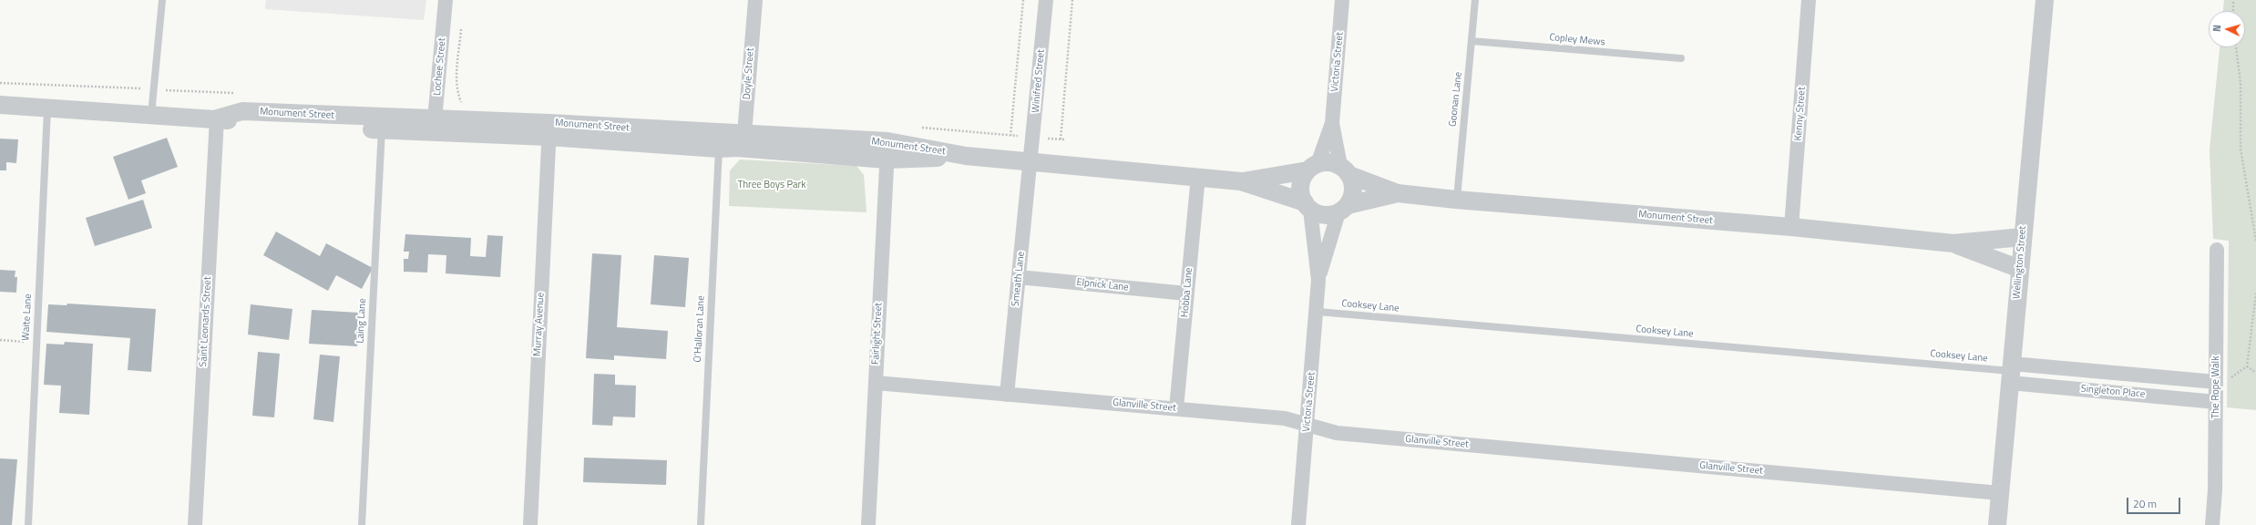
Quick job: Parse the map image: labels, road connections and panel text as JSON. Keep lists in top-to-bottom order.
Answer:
{
  "streets": {
    "street": [
      "Victoria Street",
      "Lochee Street",
      "Doyle Street",
      "Winifred Street",
      "Monument Street",
      "Kenny Street",
      "Wellington Street",
      "Smeath Lane",
      "Elpnick Lane",
      "Hobba Lane",
      "Saint Leonards Street",
      "Murray Avenue",
      "Fairlight Street",
      "The Rope Walk",
      "Singleton Place",
      "Glanville Street"
    ],
    "lane": [
      "Copley Mews",
      "Goonan Lane",
      "Cooksey Lane",
      "Waite Lane",
      "Laing Lane",
      "O'Halloran Lane"
    ]
  },
  "crossings": [
    ["Copley Mews", "Goonan Lane"],
    ["Victoria Street", "Monument Street"],
    ["Victoria Street", "Cooksey Lane"],
    ["Victoria Street", "Glanville Street"],
    ["Lochee Street", "Monument Street"],
    ["Doyle Street", "Monument Street"],
    ["Winifred Street", "Monument Street"],
    ["Winifred Street", "Smeath Lane"],
    ["Goonan Lane", "Monument Street"],
    ["Monument Street", "Kenny Street"],
    ["Monument Street", "Wellington Street"],
    ["Monument Street", "Smeath Lane"],
    ["Monument Street", "Hobba Lane"],
    ["Monument Street", "Waite Lane"],
    ["Monument Street", "Laing Lane"],
    ["Monument Street", "Saint Leonards Street"],
    ["Monument Street", "Murray Avenue"],
    ["Monument Street", "O'Halloran Lane"],
    ["Monument Street", "Fairlight Street"],
    ["Wellington Street", "Cooksey Lane"],
    ["Wellington Street", "Singleton Place"],
    ["Wellington Street", "Glanville Street"],
    ["Smeath Lane", "Elpnick Lane"],
    ["Smeath Lane", "Glanville Street"],
    ["Elpnick Lane", "Hobba Lane"],
    ["Hobba Lane", "Glanville Street"],
    ["Cooksey Lane", "Singleton Place"],
    ["Fairlight Street", "Glanville Street"],
    ["The Rope Walk", "Singleton Place"]
  ],
  "parks": ["Three Boys Park"],
  "scale_bar": "20 m",
  "north": "left"
}
